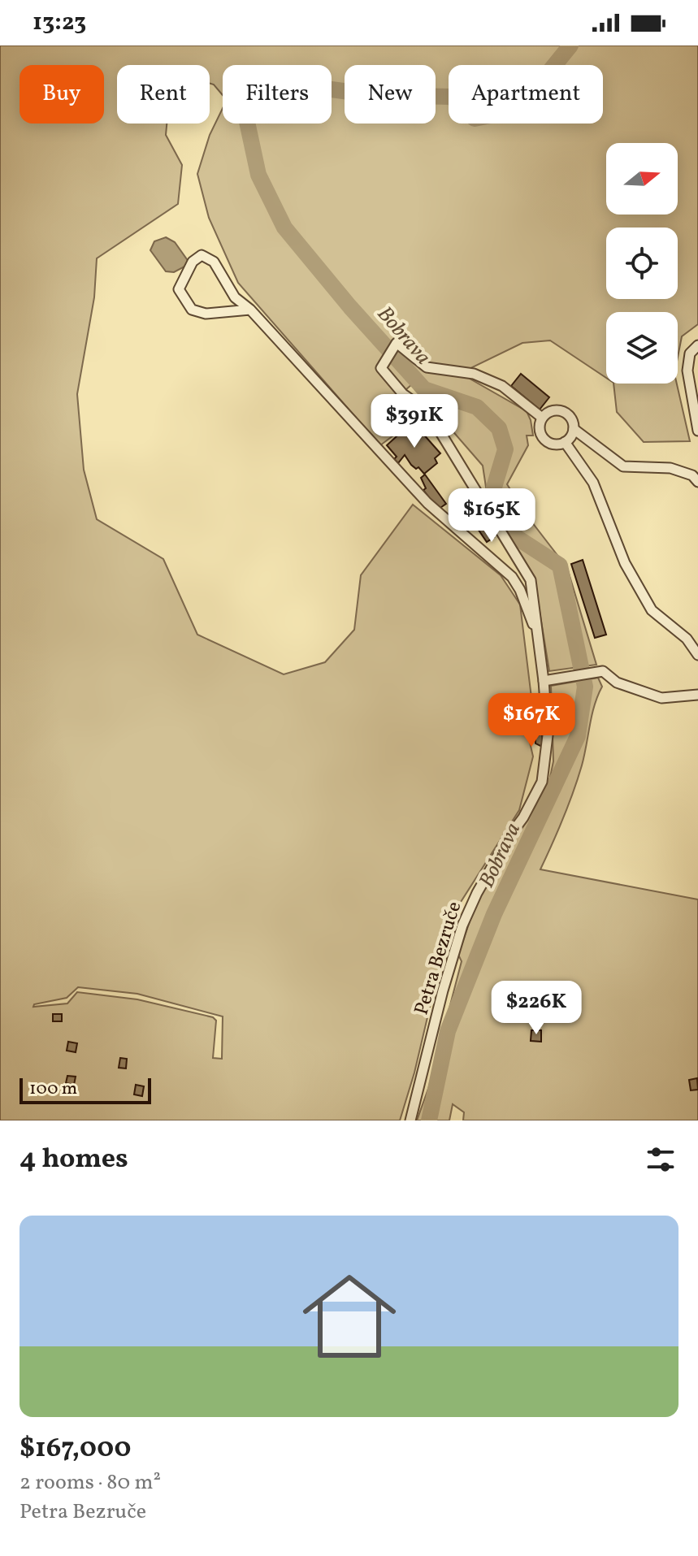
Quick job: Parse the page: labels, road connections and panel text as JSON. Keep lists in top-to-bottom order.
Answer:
{
  "streets": {
    "street": ["Petra Bezruče"]
  },
  "water": ["Bobrava"],
  "scale_bar": "100 m",
  "north": "right",
  "page": {
    "status": "13:23",
    "chip": [
      "Buy",
      "Rent",
      "Filters",
      "New",
      "Apartment"
    ],
    "price": [
      "$391K",
      "$165K",
      "$167K",
      "$226K"
    ],
    "scale": "100 m",
    "heading": "4 homes",
    "list": [
      {
        "name": "$167,000",
        "note": "2 rooms · 80 m² · Petra Bezruče"
      }
    ]
  }
}
